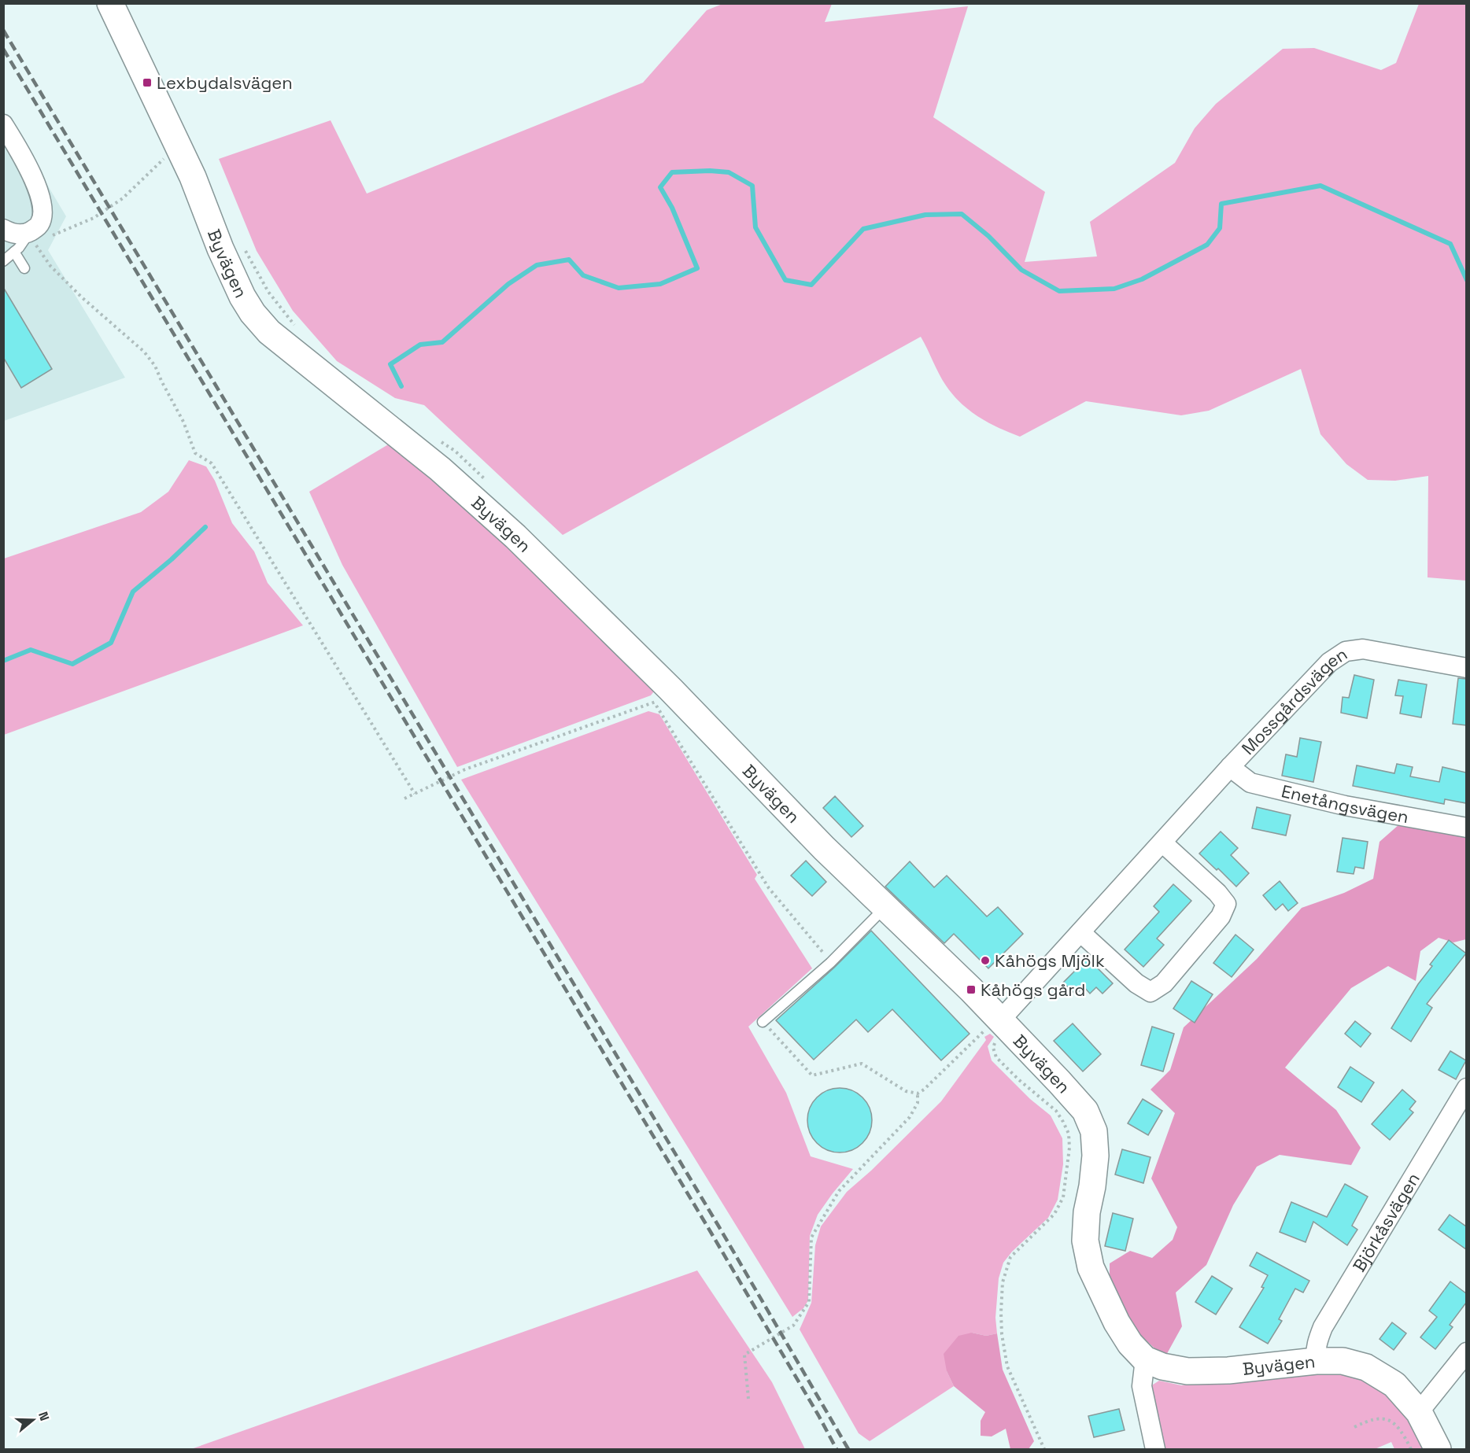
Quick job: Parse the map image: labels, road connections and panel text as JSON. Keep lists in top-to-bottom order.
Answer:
{
  "streets": {
    "street": [
      "Byvägen",
      "Mossgårdsvägen",
      "Enetångsvägen",
      "Björkåsvägen"
    ]
  },
  "crossings": [
    ["Byvägen", "Mossgårdsvägen"],
    ["Byvägen", "Björkåsvägen"],
    ["Mossgårdsvägen", "Enetångsvägen"]
  ],
  "places": {
    "transit": ["Lexbydalsvägen", "Kåhögs gård"],
    "other": ["Kåhögs Mjölk"]
  },
  "north": "right"
}
